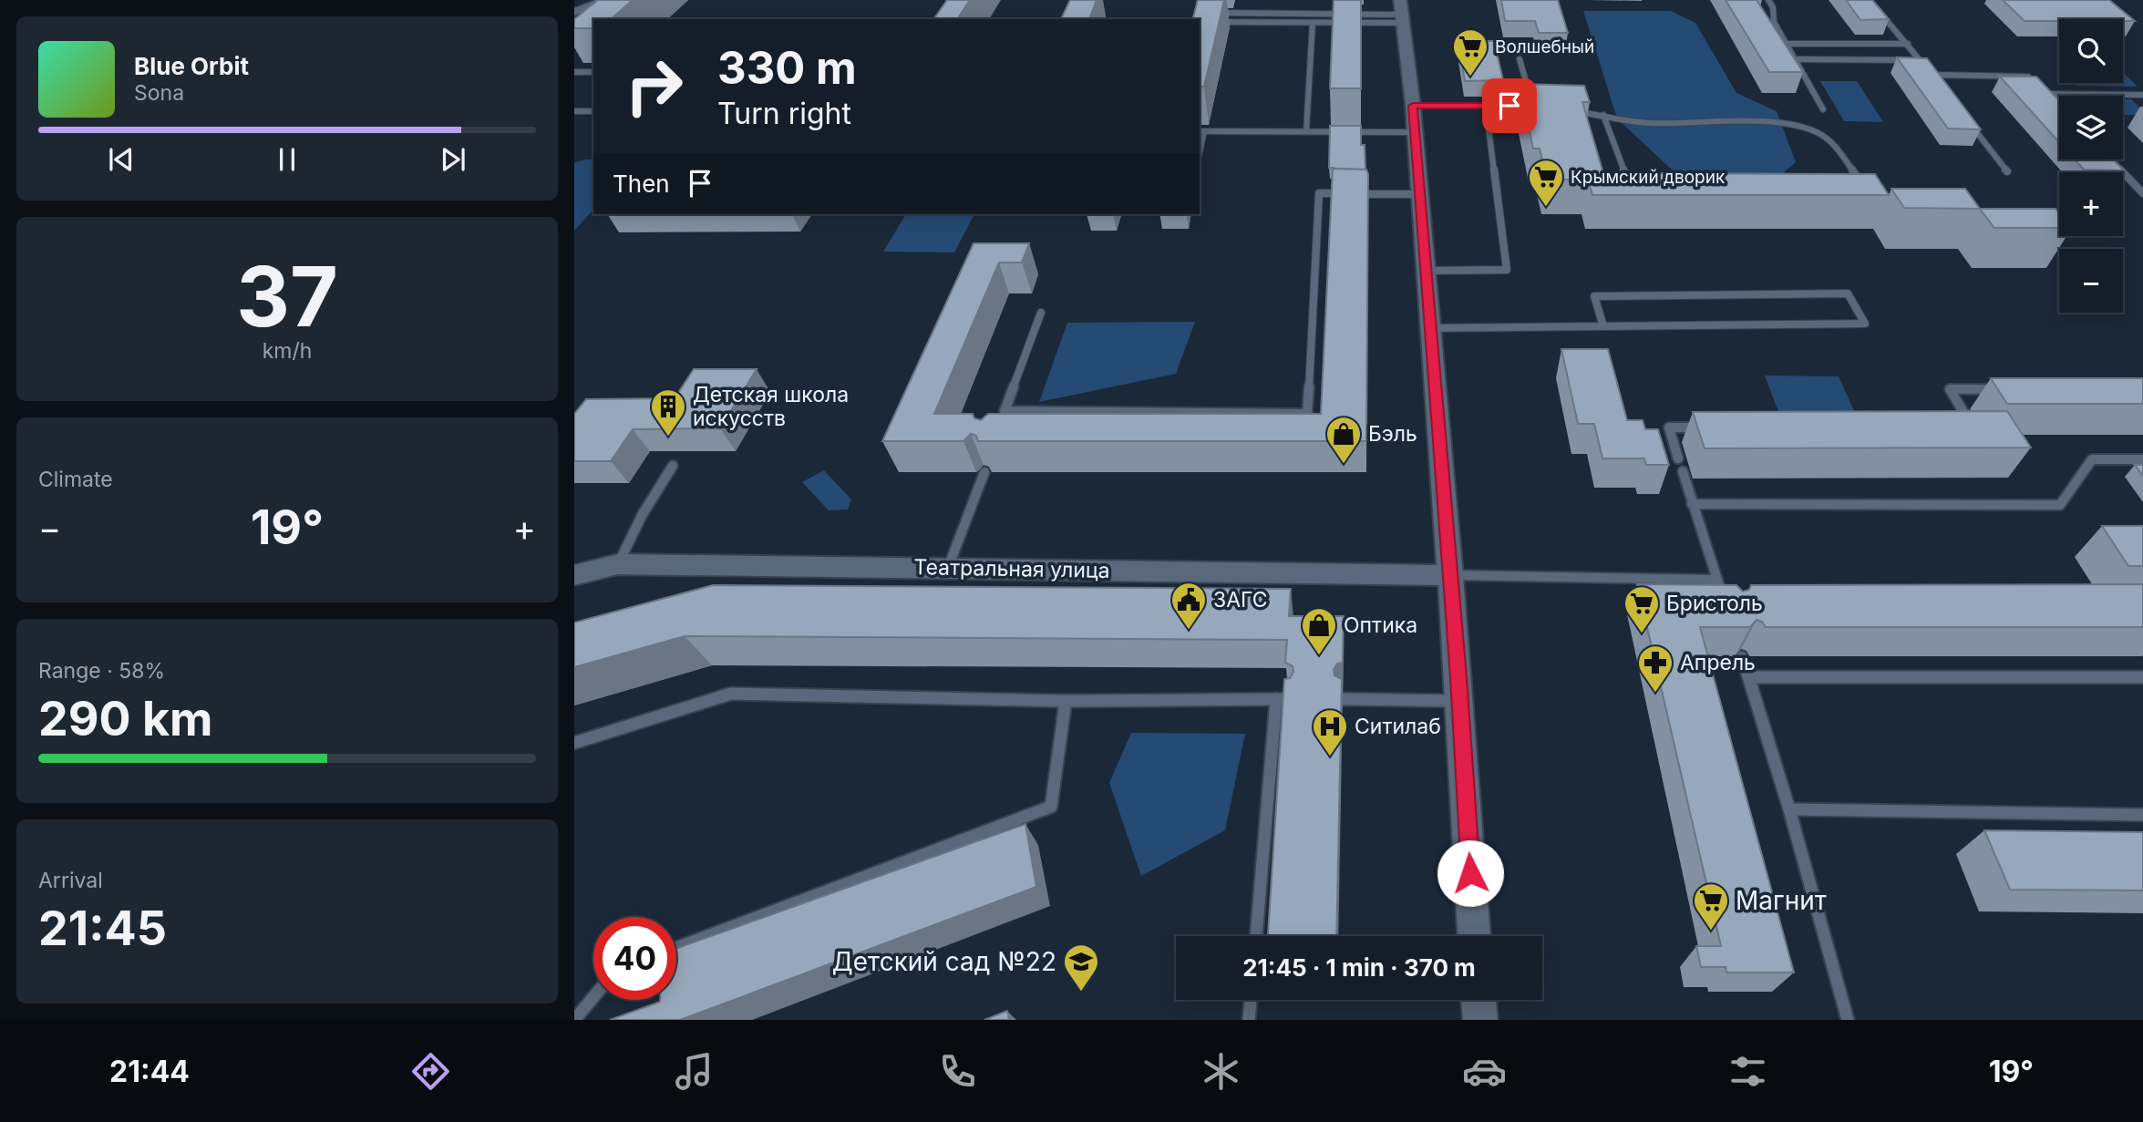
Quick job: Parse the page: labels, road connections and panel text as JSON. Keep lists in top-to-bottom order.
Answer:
{
  "streets": {
    "street": ["Театральная улица"]
  },
  "places": {
    "supermarket": [
      "Волшебный",
      "Крымский дворик",
      "Бристоль",
      "Магнит"
    ],
    "building": ["Детская школа искусств"],
    "shop": ["Бэль", "Оптика"],
    "public building": ["ЗАГС"],
    "pharmacy": ["Апрель"],
    "hospital": ["Ситилаб"],
    "school or university": ["Детский сад №22"]
  },
  "page": {
    "map_buttons": ["+", "−"],
    "turn": ["330 m", "Turn right"],
    "song": ["Blue Orbit", "Sona"],
    "then": "Then",
    "tile": [
      ["37", "km/h"],
      "Climate",
      ["Range · 58%", "290 km"],
      ["Arrival", "21:45"]
    ],
    "heat": ["−", "19°", "+"],
    "limit": "40",
    "trip": "21:45 · 1 min · 370 m",
    "tabs": ["21:44", "19°"]
  }
}
